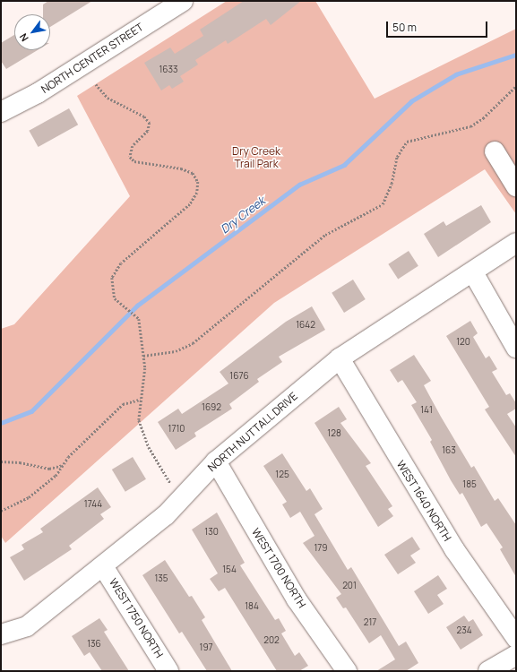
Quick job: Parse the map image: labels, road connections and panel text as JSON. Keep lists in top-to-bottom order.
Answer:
{
  "streets": {
    "street": [
      "NORTH CENTER STREET",
      "NORTH NUTTALL DRIVE",
      "WEST 1640 NORTH",
      "WEST 1700 NORTH",
      "WEST 1750 NORTH"
    ]
  },
  "crossings": [
    ["NORTH NUTTALL DRIVE", "WEST 1640 NORTH"],
    ["NORTH NUTTALL DRIVE", "WEST 1700 NORTH"],
    ["NORTH NUTTALL DRIVE", "WEST 1750 NORTH"]
  ],
  "water": ["Dry Creek"],
  "parks": ["Dry Creek Trail Park"],
  "house_numbers": [
    "1633",
    "1642",
    "120",
    "1676",
    "1692",
    "141",
    "1710",
    "128",
    "163",
    "125",
    "185",
    "1744",
    "130",
    "179",
    "154",
    "135",
    "201",
    "184",
    "217",
    "234",
    "202",
    "136",
    "197"
  ],
  "scale_bar": "50 m",
  "north": "bottom left"
}
